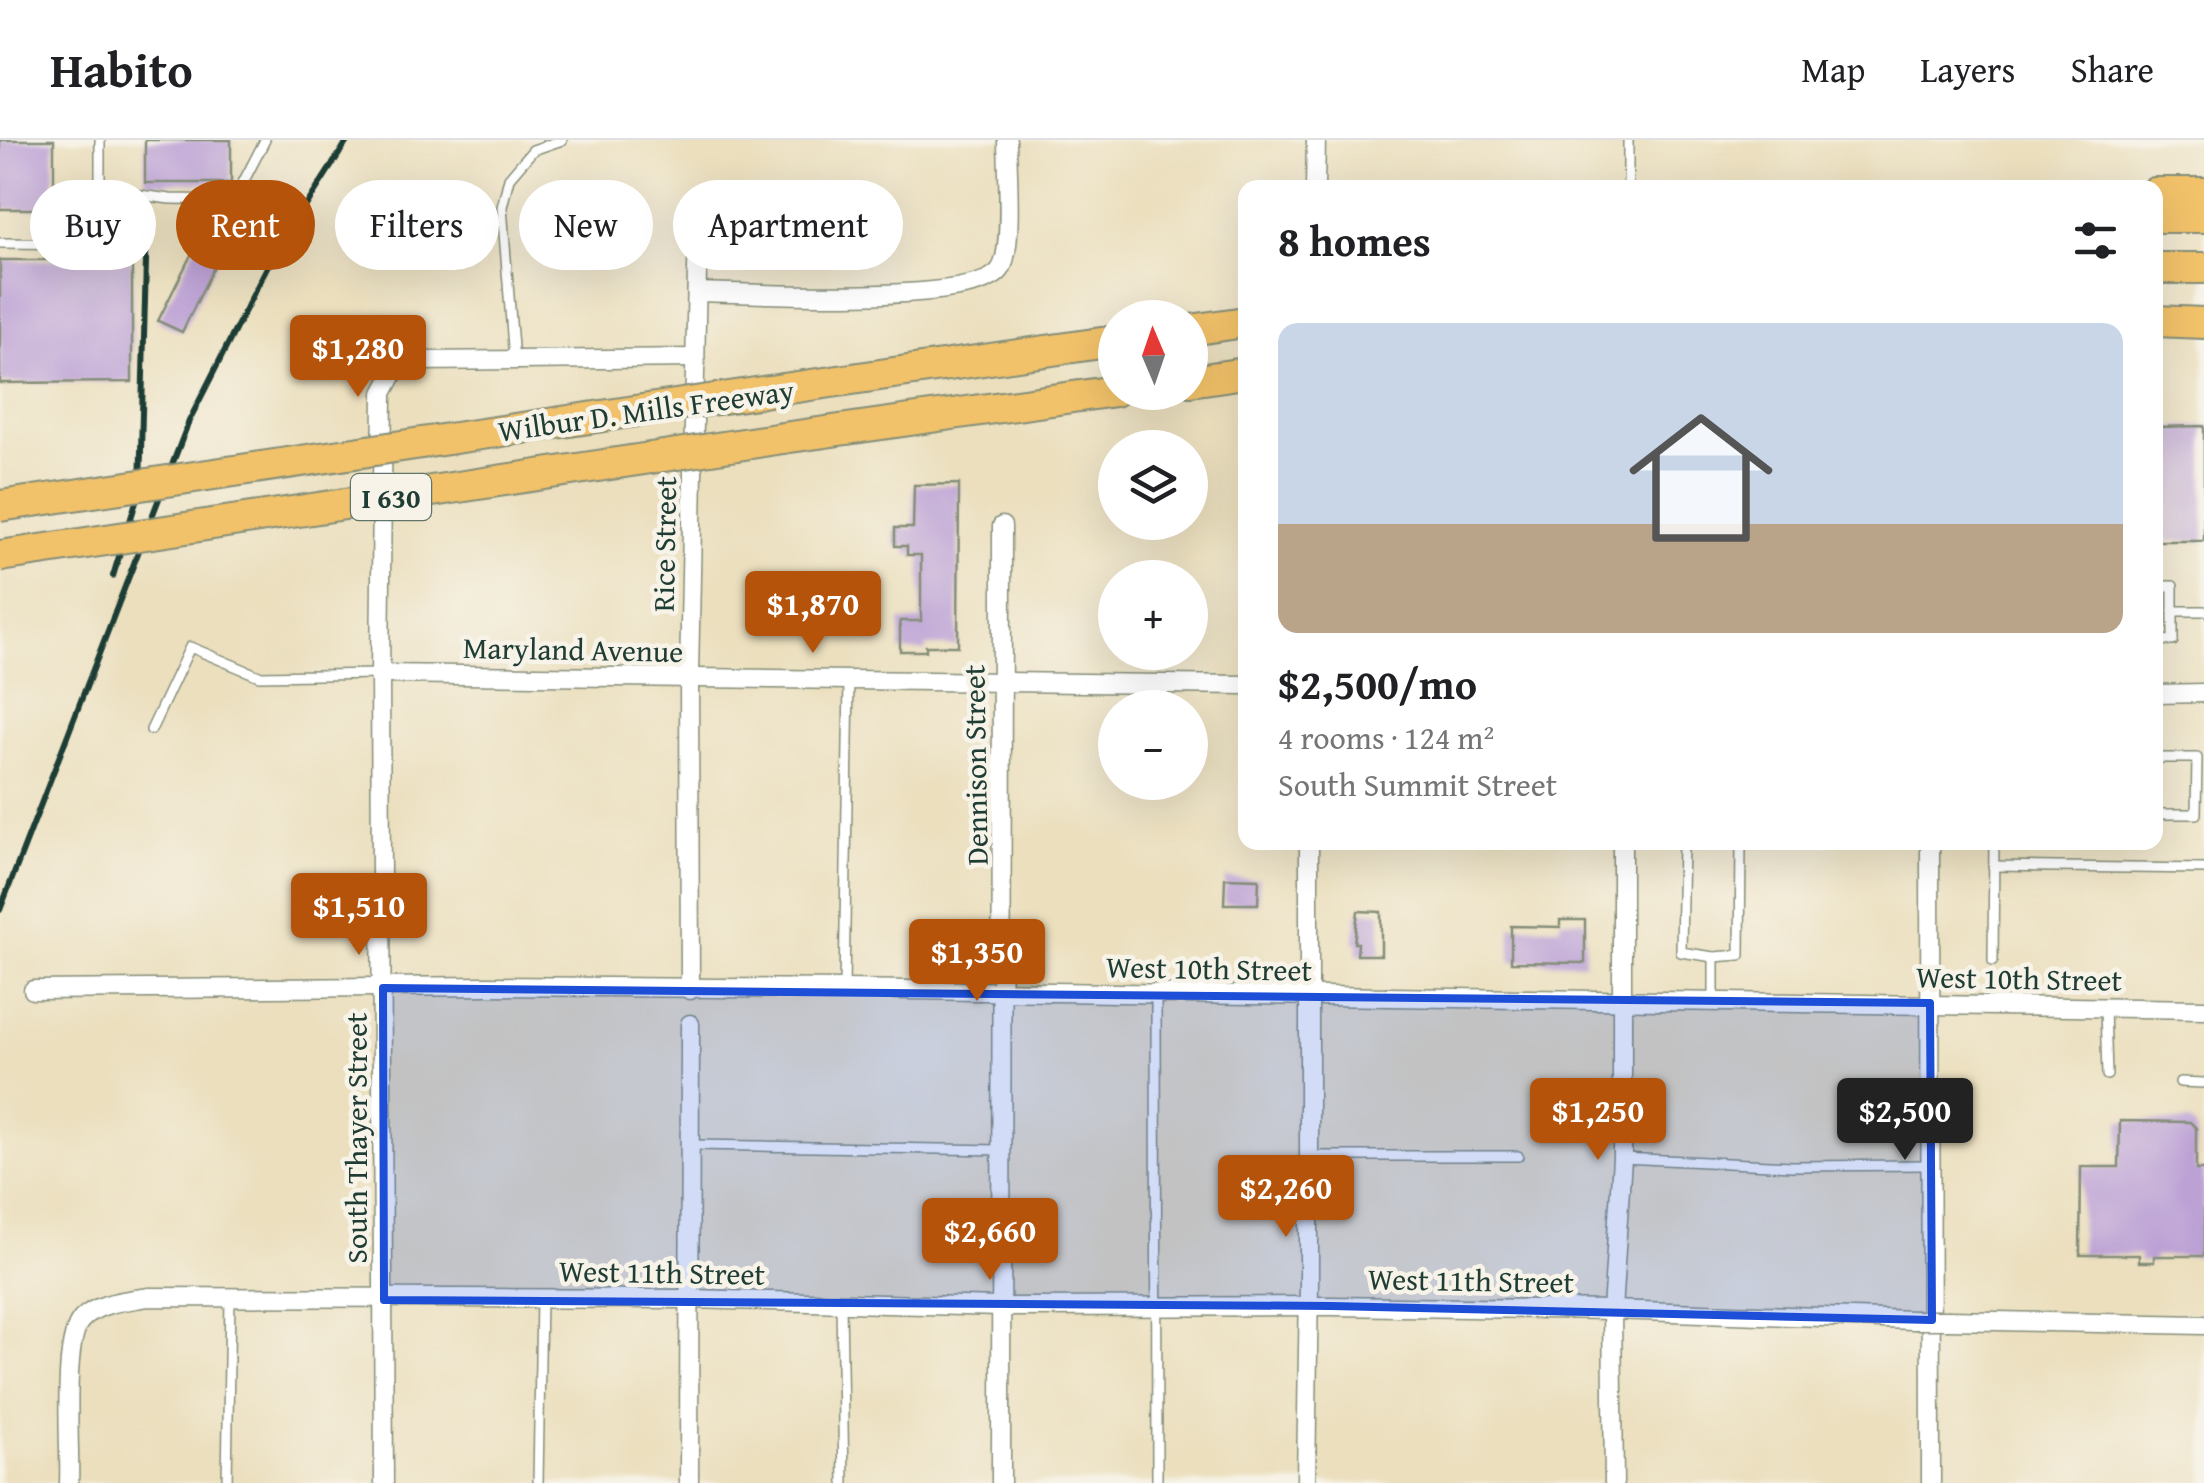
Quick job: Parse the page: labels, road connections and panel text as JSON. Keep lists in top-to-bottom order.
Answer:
{
  "streets": {
    "highway": ["Wilbur D. Mills Freeway", "I 630"],
    "street": [
      "Rice Street",
      "Maryland Avenue",
      "Dennison Street",
      "West 10th Street",
      "South Thayer Street",
      "West 11th Street"
    ]
  },
  "crossings": [
    ["Rice Street", "Maryland Avenue"],
    ["Rice Street", "West 10th Street"],
    ["Maryland Avenue", "Dennison Street"],
    ["Maryland Avenue", "South Thayer Street"],
    ["Dennison Street", "West 10th Street"],
    ["Dennison Street", "West 11th Street"],
    ["West 10th Street", "South Thayer Street"],
    ["South Thayer Street", "West 11th Street"]
  ],
  "north": "top",
  "page": {
    "header": "Habito",
    "nav": ["Map", "Layers", "Share"],
    "chip": [
      "Buy",
      "Rent",
      "Filters",
      "New",
      "Apartment"
    ],
    "heading": "8 homes",
    "map_buttons": ["+", "−"],
    "list": [
      {
        "name": "$2,500/mo",
        "note": "4 rooms · 124 m² · South Summit Street"
      }
    ],
    "price": [
      "$1,280",
      "$1,870",
      "$1,510",
      "$1,350",
      "$1,250",
      "$2,500",
      "$2,260",
      "$2,660"
    ]
  }
}
